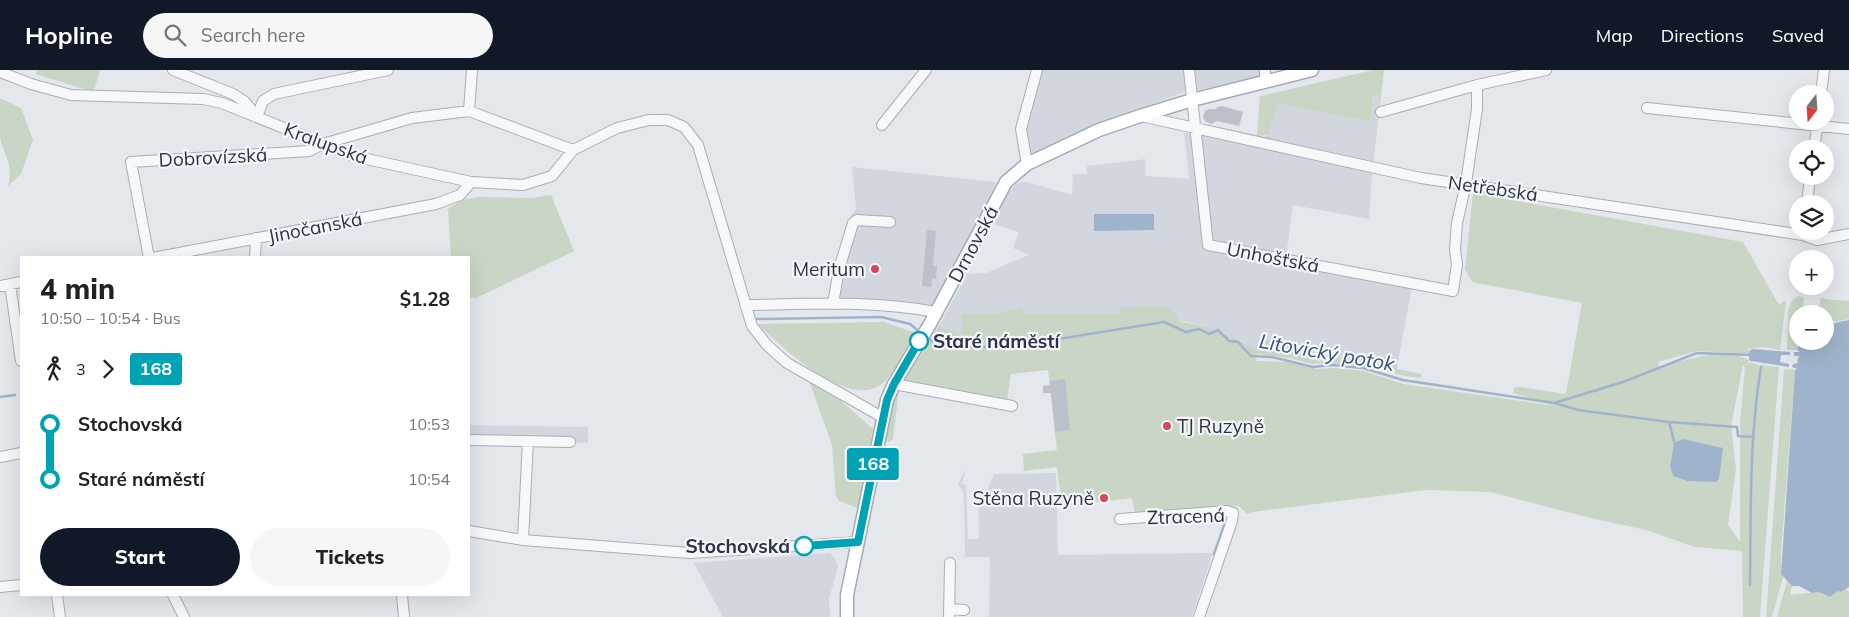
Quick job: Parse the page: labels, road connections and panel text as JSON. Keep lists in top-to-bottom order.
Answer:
{
  "streets": {
    "main road": ["Drnovská"],
    "street": [
      "Kralupská",
      "Dobrovízská",
      "Netřebská",
      "Jinočanská",
      "Unhošťská",
      "Ztracená"
    ]
  },
  "crossings": [
    ["Kralupská", "Dobrovízská"],
    ["Kralupská", "Jinočanská"],
    ["Netřebská", "Drnovská"],
    ["Netřebská", "Unhošťská"]
  ],
  "water": ["Litovický potok"],
  "places": [
    "Meritum",
    "Staré náměstí",
    "TJ Ruzyně",
    "Stěna Ruzyně",
    "Stochovská"
  ],
  "lines": ["bus line 168"],
  "north": "bottom",
  "page": {
    "header": "Hopline",
    "search": "Search here",
    "nav": ["Map", "Directions", "Saved"],
    "on_map": "168",
    "map_buttons": ["+", "−"],
    "heading": ["4 min", "10:50 – 10:54 · Bus", "$1.28"],
    "legs": ["3", "168"],
    "list": [
      {
        "name": "Stochovská",
        "value": "10:53"
      },
      {
        "name": "Staré náměstí",
        "value": "10:54"
      }
    ],
    "buttons": ["Start", "Tickets"]
  }
}
